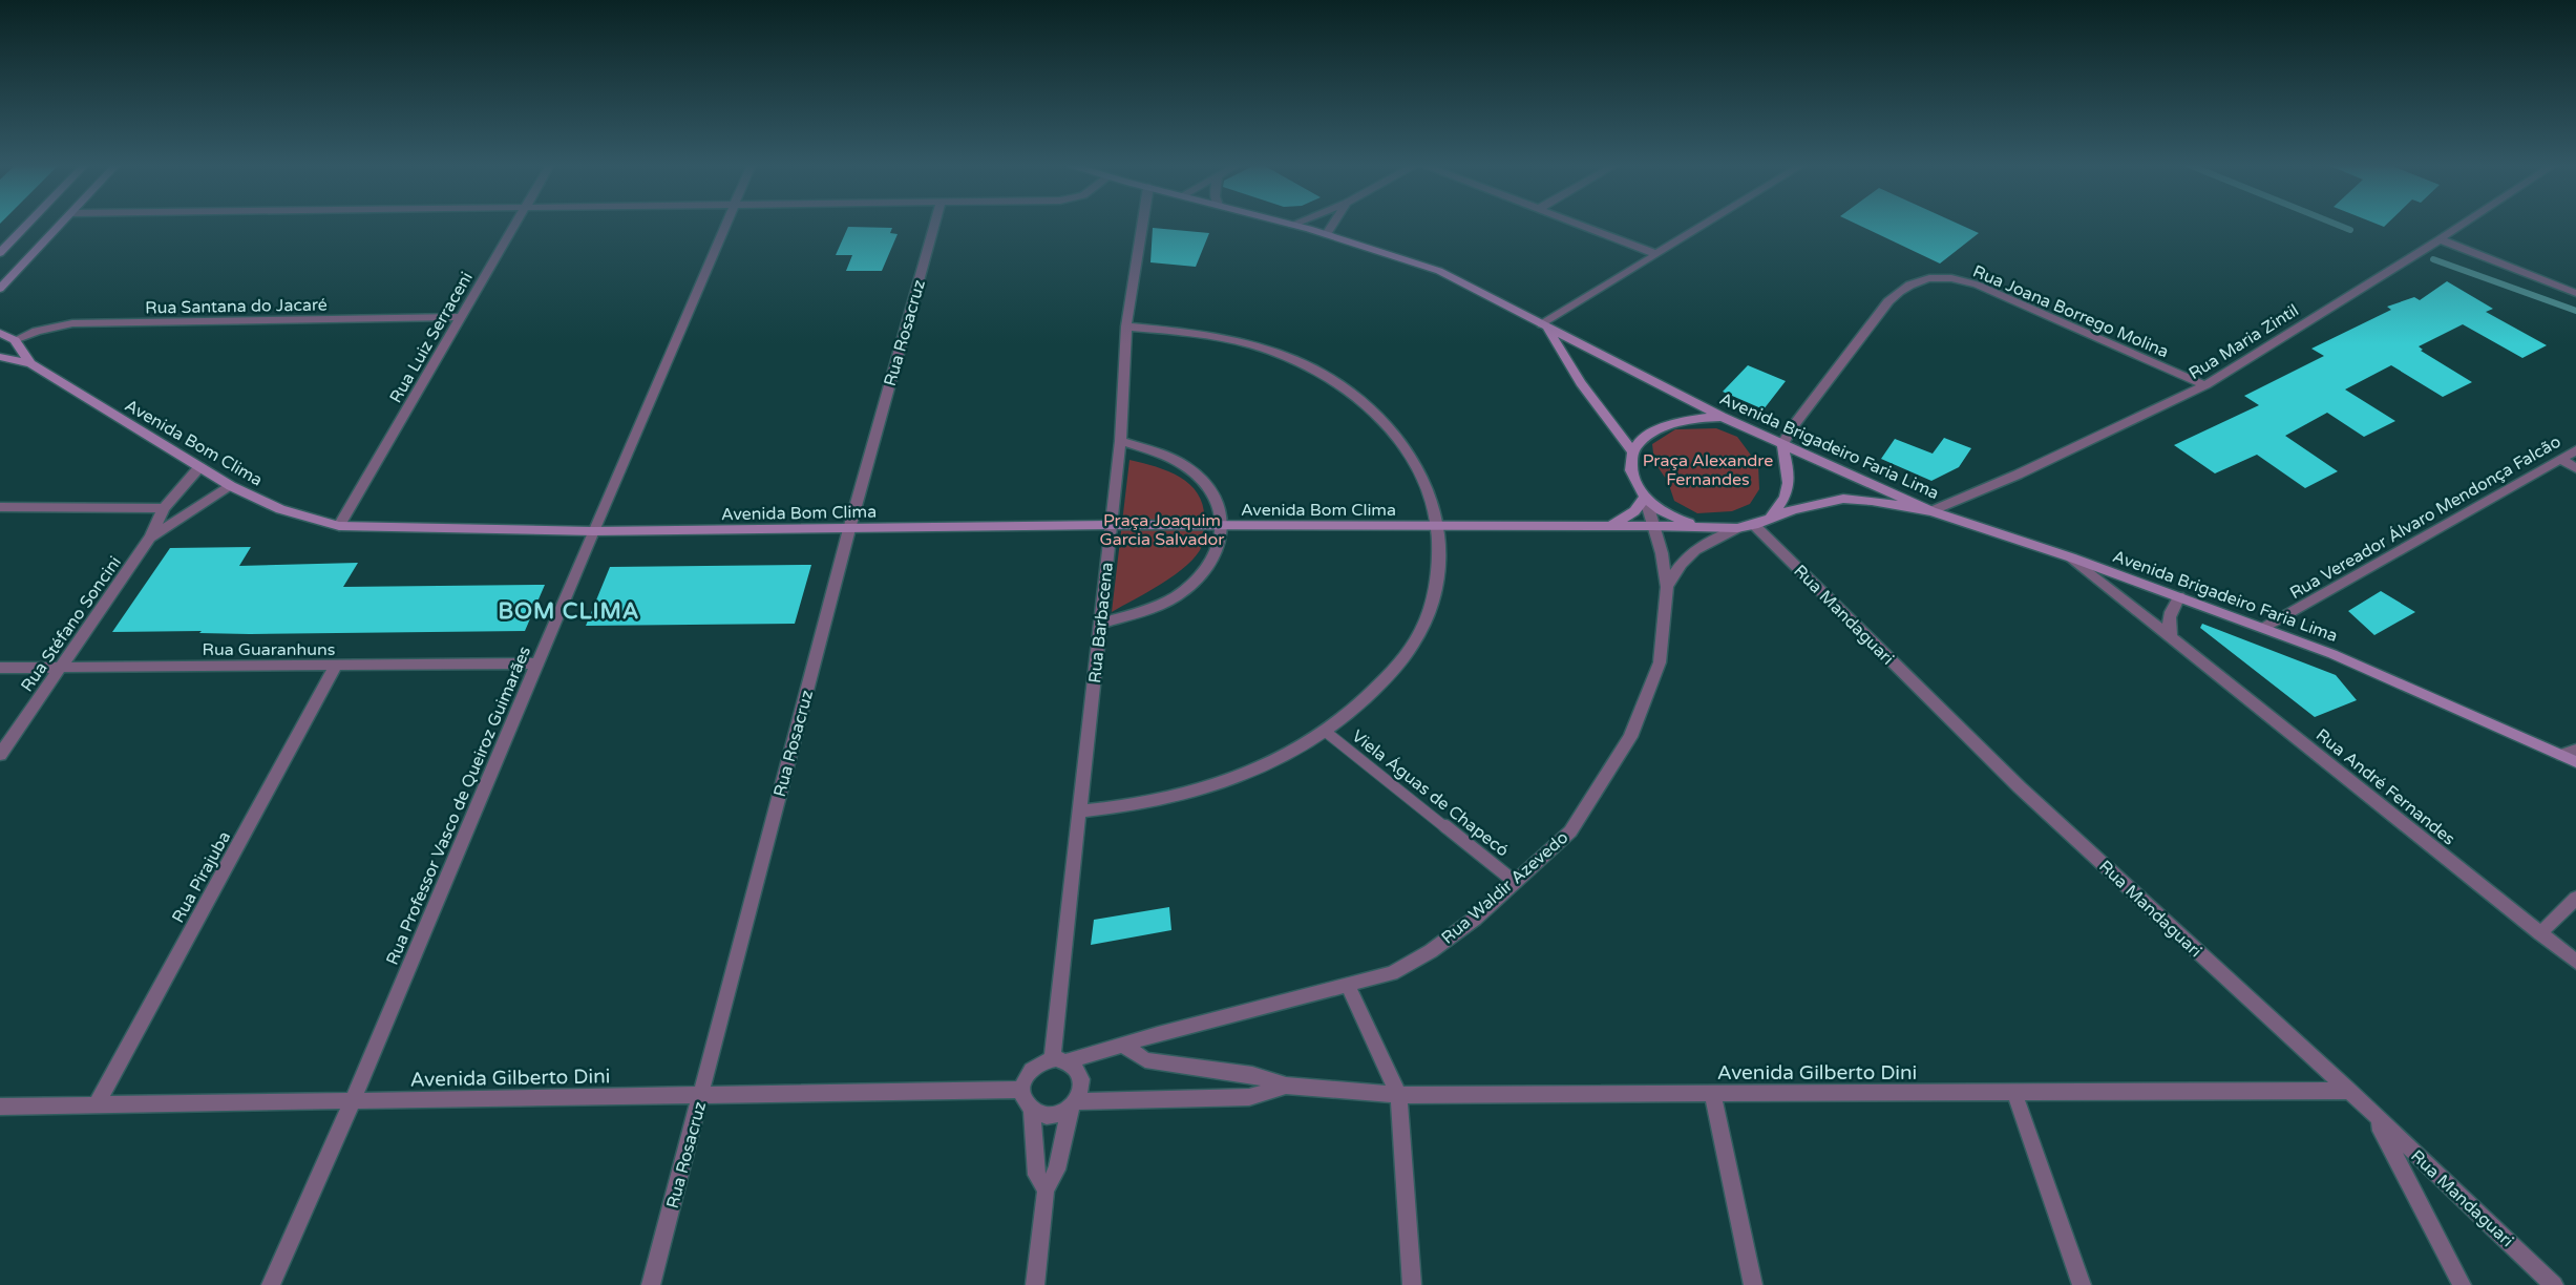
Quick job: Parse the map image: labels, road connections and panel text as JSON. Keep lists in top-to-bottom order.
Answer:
{
  "streets": {
    "main road": ["Avenida Bom Clima", "Avenida Brigadeiro Faria Lima", "Rua Waldir Azevedo"],
    "street": [
      "Rua Santana do Jacaré",
      "Rua Joana Borrego Molina",
      "Rua Rosacruz",
      "Rua Luiz Serraceni",
      "Rua Maria Zintil",
      "Rua Vereador Álvaro Mendonça Falcão",
      "Rua Mandaguari",
      "Rua Barbacena",
      "Rua Stéfano Soncini",
      "Rua Guaranhuns",
      "Rua André Fernandes",
      "Rua Professor Vasco de Queiroz Guimarães",
      "Rua Pirajuba",
      "Avenida Gilberto Dini"
    ],
    "lane": ["Viela Águas de Chapecó"]
  },
  "crossings": [
    ["Rua Santana do Jacaré", "Rua Luiz Serraceni"],
    ["Rua Santana do Jacaré", "Avenida Bom Clima"],
    ["Rua Joana Borrego Molina", "Rua Maria Zintil"],
    ["Rua Joana Borrego Molina", "Avenida Bom Clima"],
    ["Rua Joana Borrego Molina", "Avenida Brigadeiro Faria Lima"],
    ["Rua Joana Borrego Molina", "Rua Mandaguari"],
    ["Rua Joana Borrego Molina", "Rua Waldir Azevedo"],
    ["Rua Rosacruz", "Avenida Bom Clima"],
    ["Rua Rosacruz", "Avenida Gilberto Dini"],
    ["Rua Luiz Serraceni", "Avenida Bom Clima"],
    ["Rua Maria Zintil", "Avenida Bom Clima"],
    ["Rua Maria Zintil", "Avenida Brigadeiro Faria Lima"],
    ["Avenida Bom Clima", "Avenida Brigadeiro Faria Lima"],
    ["Avenida Bom Clima", "Rua Mandaguari"],
    ["Avenida Bom Clima", "Rua Barbacena"],
    ["Avenida Bom Clima", "Rua Professor Vasco de Queiroz Guimarães"],
    ["Avenida Bom Clima", "Rua Waldir Azevedo"],
    ["Avenida Brigadeiro Faria Lima", "Rua Vereador Álvaro Mendonça Falcão"],
    ["Avenida Brigadeiro Faria Lima", "Rua Mandaguari"],
    ["Avenida Brigadeiro Faria Lima", "Rua André Fernandes"],
    ["Avenida Brigadeiro Faria Lima", "Rua Waldir Azevedo"],
    ["Rua Mandaguari", "Rua Waldir Azevedo"],
    ["Rua Mandaguari", "Avenida Gilberto Dini"],
    ["Rua Barbacena", "Rua Waldir Azevedo"],
    ["Rua Barbacena", "Avenida Gilberto Dini"],
    ["Rua Stéfano Soncini", "Rua Guaranhuns"],
    ["Rua Guaranhuns", "Rua Professor Vasco de Queiroz Guimarães"],
    ["Rua Guaranhuns", "Rua Pirajuba"],
    ["Viela Águas de Chapecó", "Rua Waldir Azevedo"],
    ["Rua Professor Vasco de Queiroz Guimarães", "Avenida Gilberto Dini"],
    ["Rua Pirajuba", "Avenida Gilberto Dini"],
    ["Rua Waldir Azevedo", "Avenida Gilberto Dini"]
  ],
  "districts": ["BOM CLIMA"],
  "parks": ["Praça Alexandre Fernandes", "Praça Joaquim Garcia Salvador"]
}
